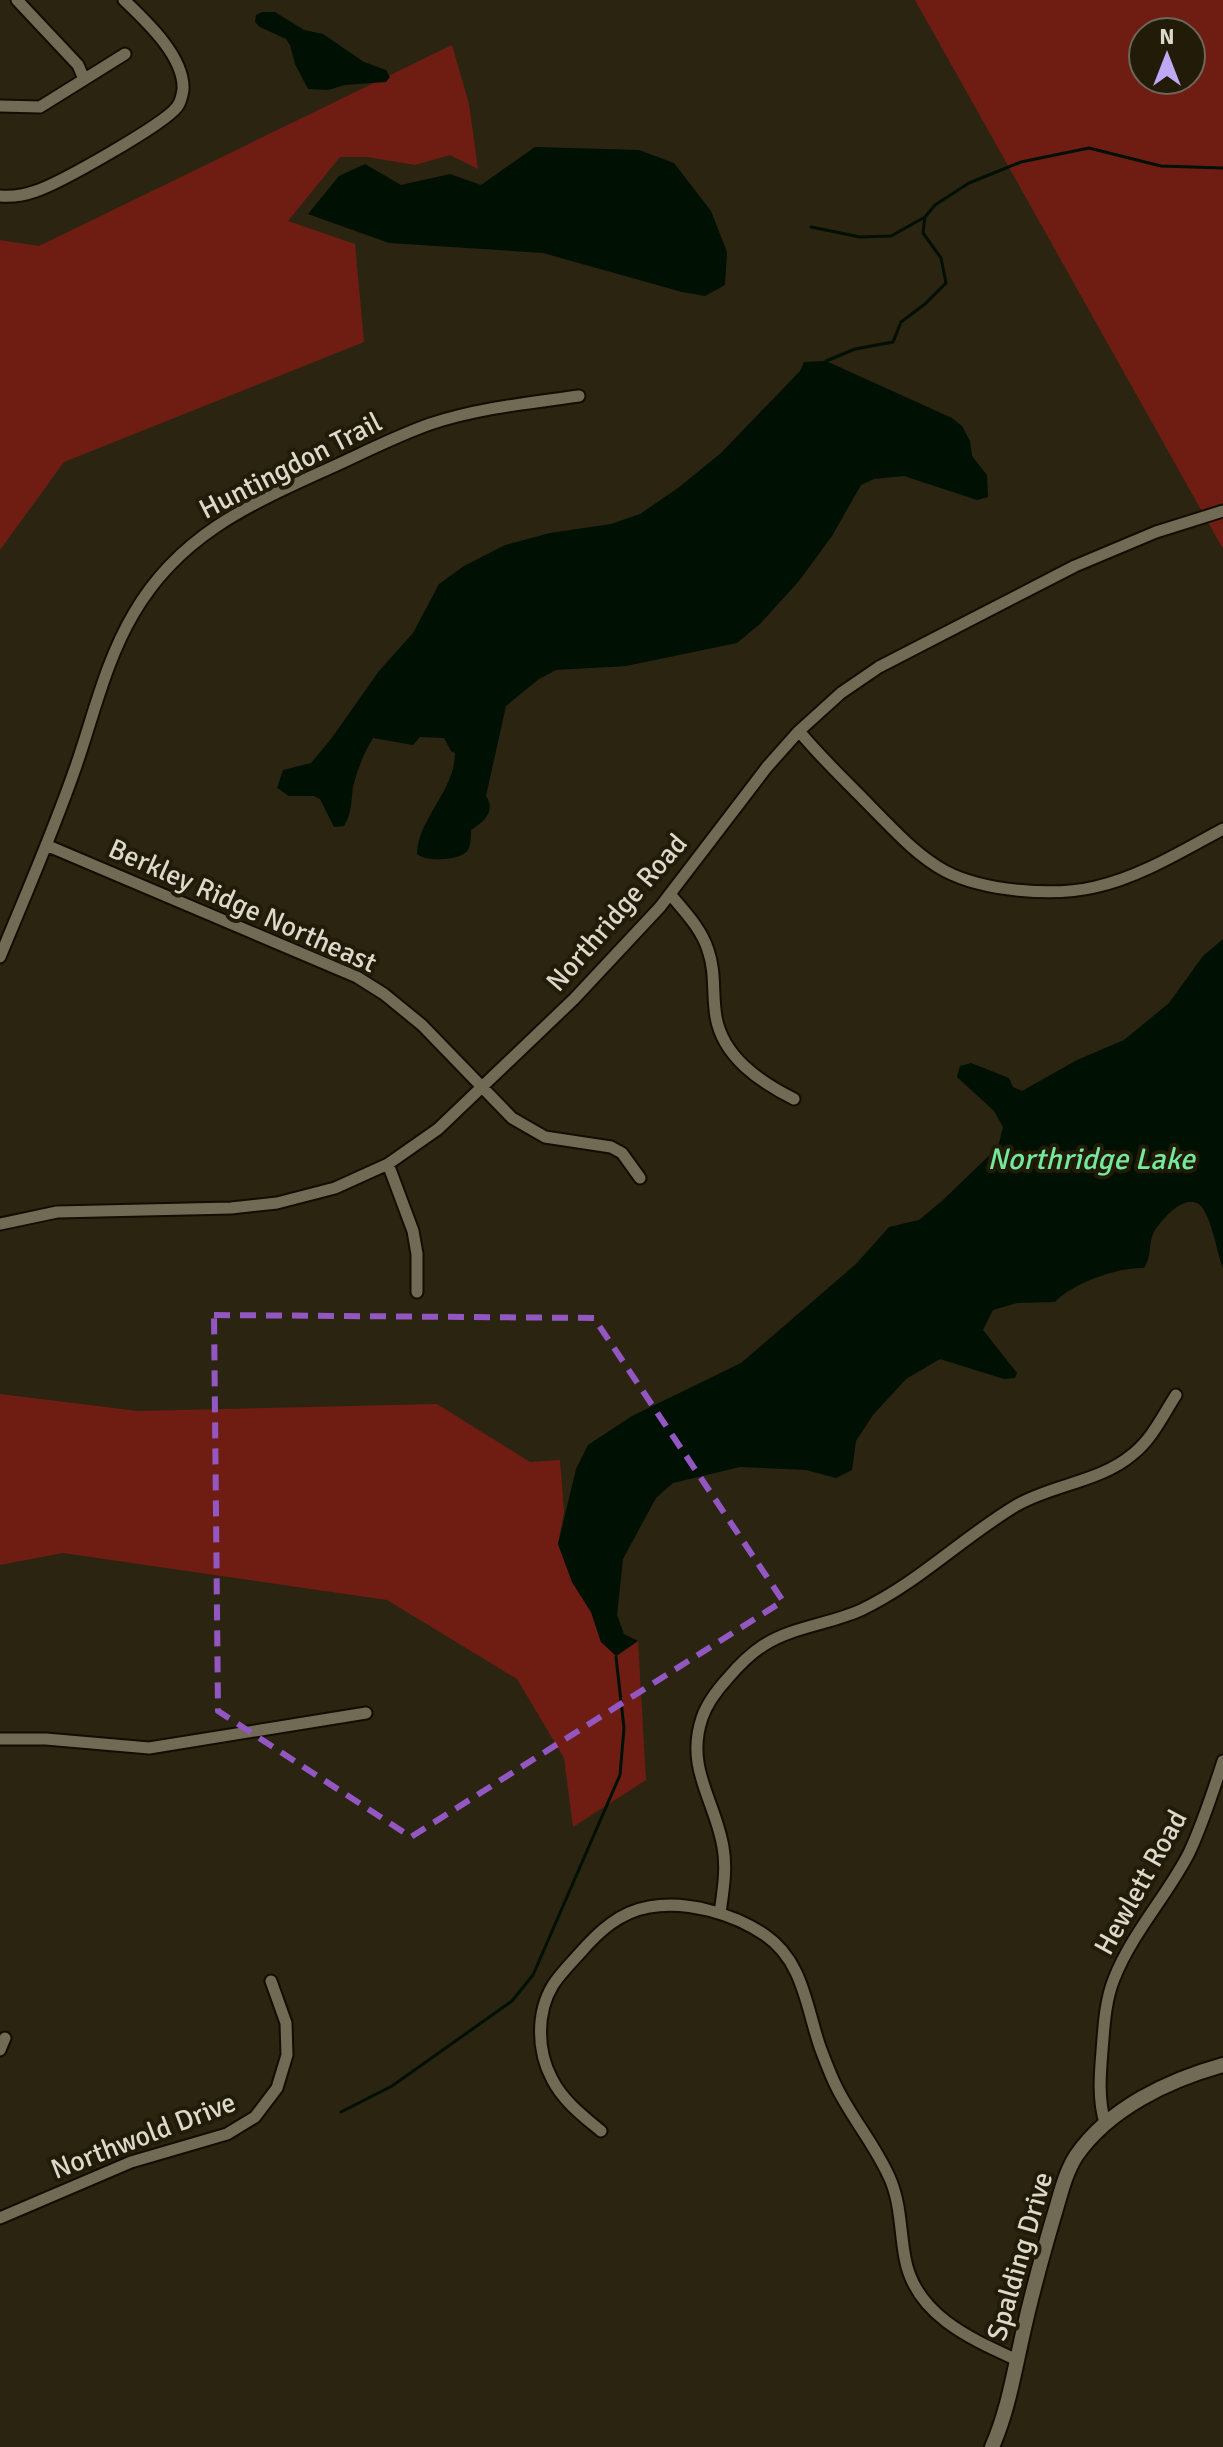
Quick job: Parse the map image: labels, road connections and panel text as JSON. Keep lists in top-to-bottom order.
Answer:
{
  "streets": {
    "street": [
      "Huntingdon Trail",
      "Berkley Ridge Northeast",
      "Northridge Road",
      "Hewlett Road",
      "Northwold Drive",
      "Spalding Drive"
    ]
  },
  "crossings": [
    ["Huntingdon Trail", "Berkley Ridge Northeast"],
    ["Berkley Ridge Northeast", "Northridge Road"],
    ["Hewlett Road", "Spalding Drive"]
  ],
  "water": ["Northridge Lake"],
  "north": "top"
}
